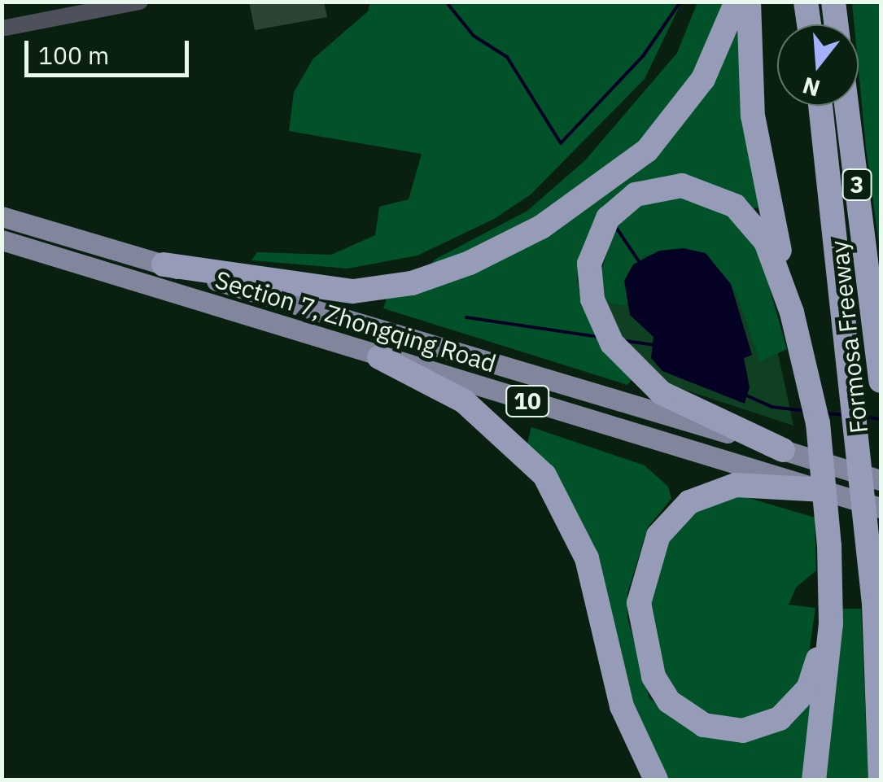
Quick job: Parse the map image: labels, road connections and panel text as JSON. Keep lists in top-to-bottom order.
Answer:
{
  "streets": {
    "highway": ["3", "Formosa Freeway"],
    "main road": ["Section 7, Zhongqing Road", "10"]
  },
  "scale_bar": "100 m",
  "north": "bottom"
}
